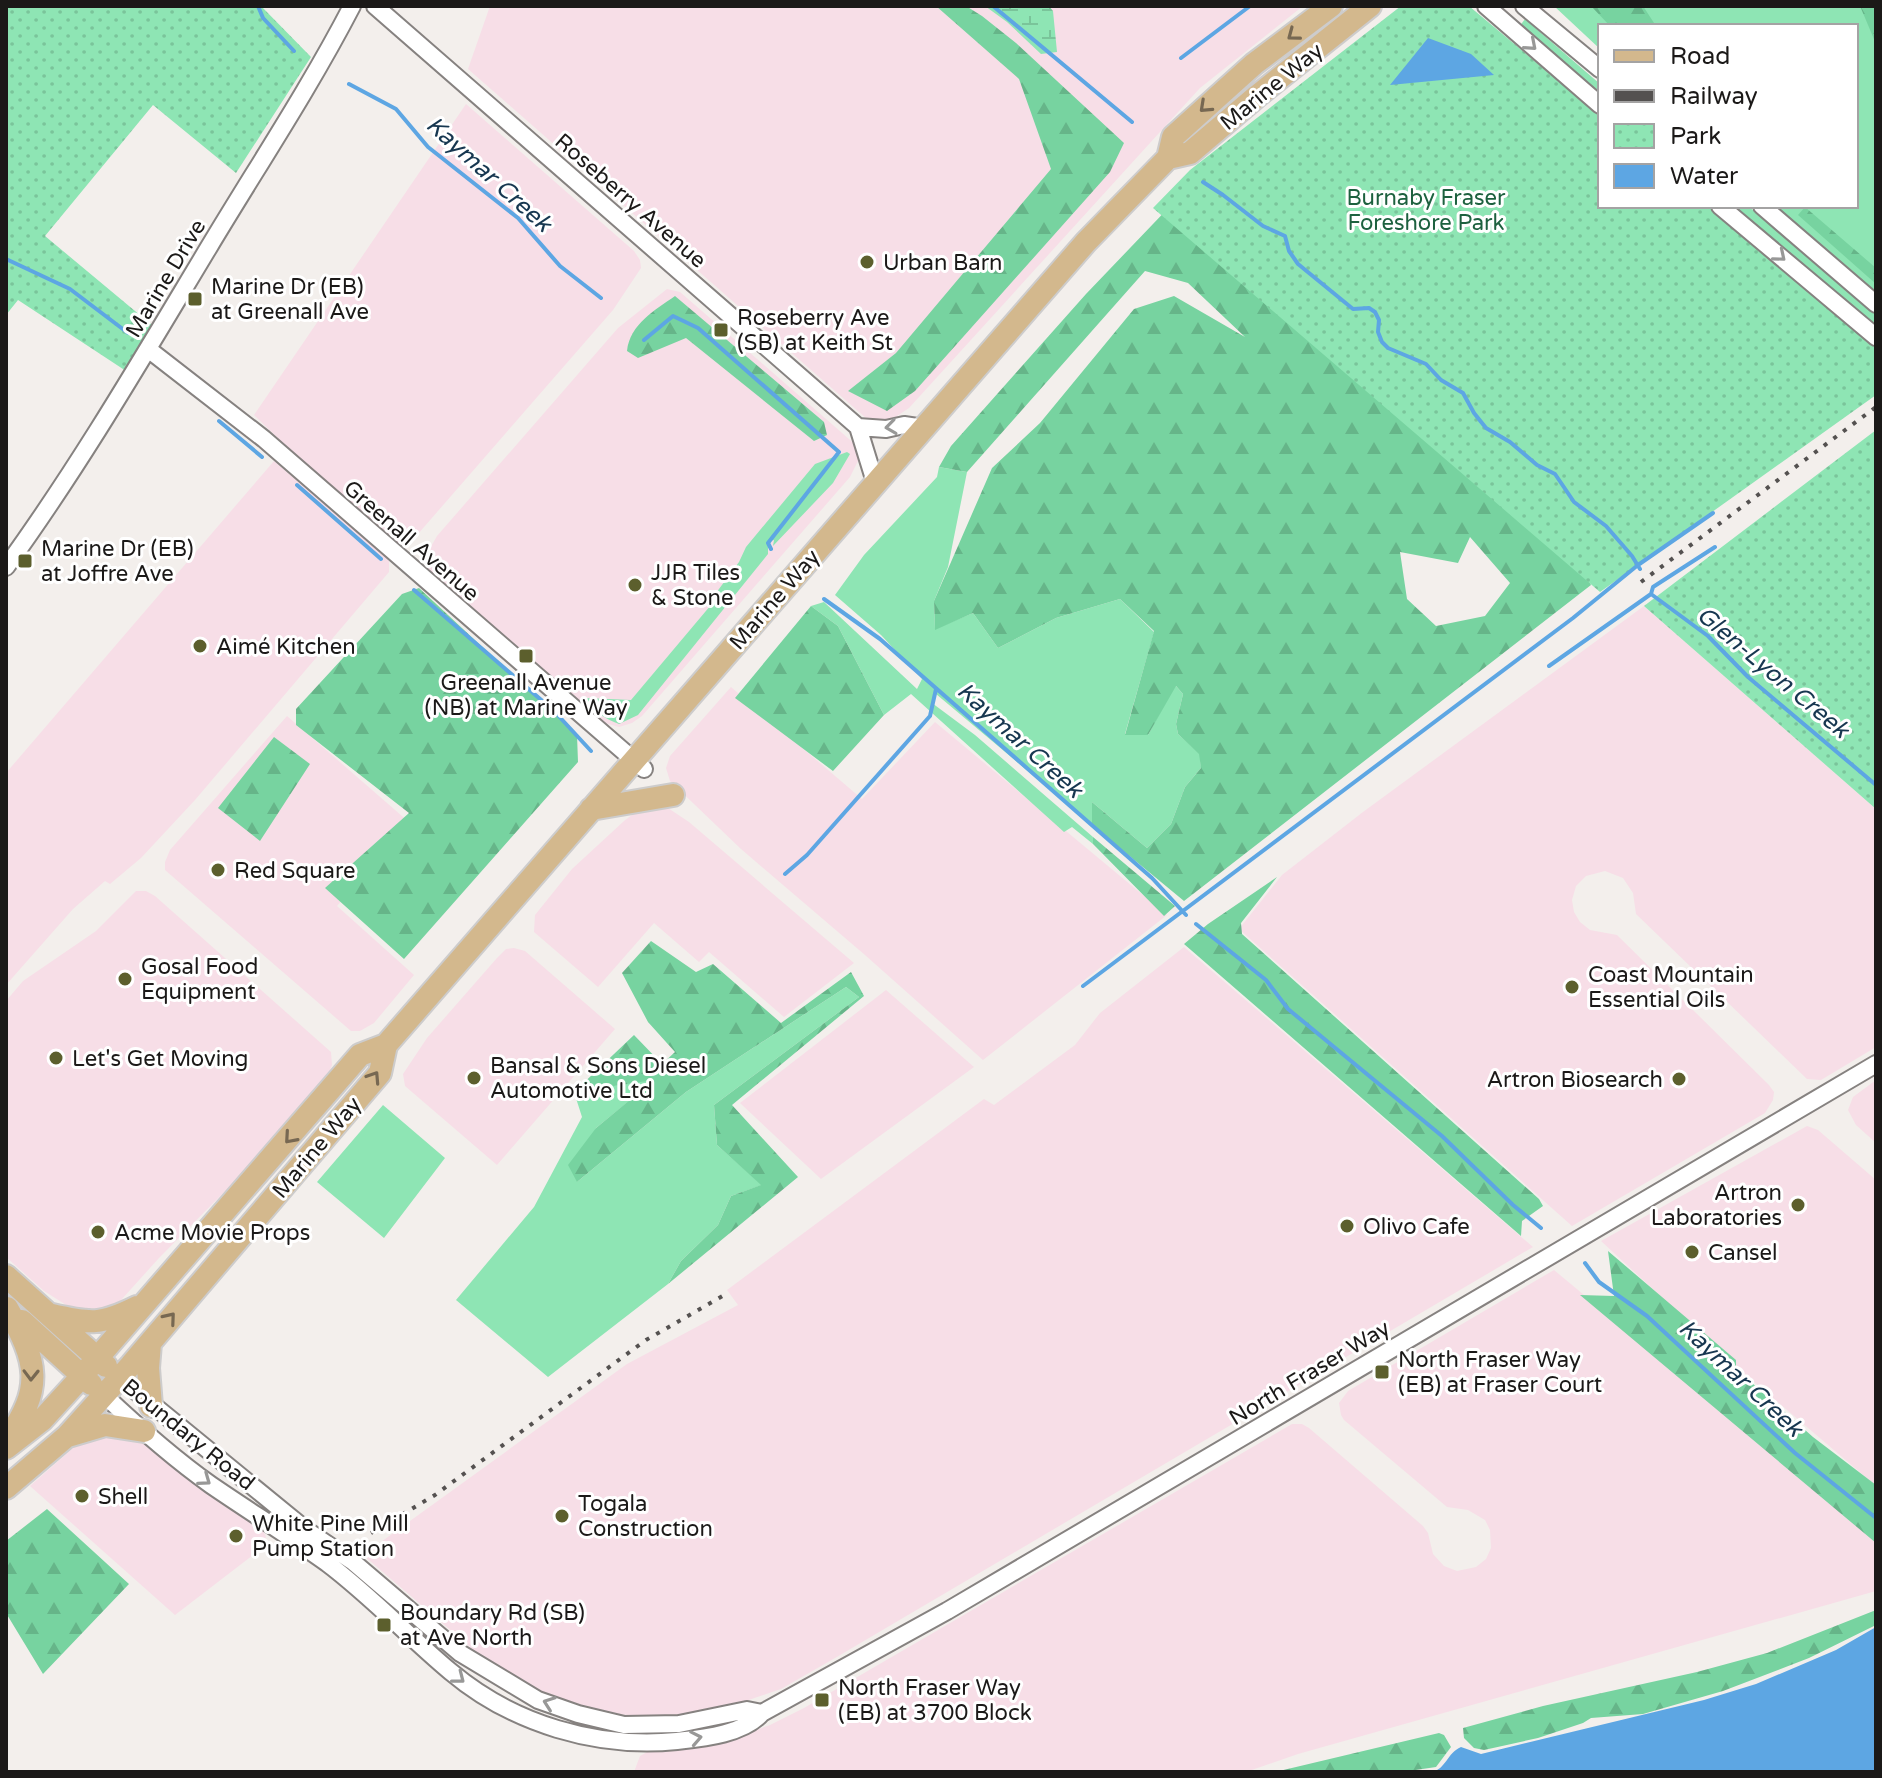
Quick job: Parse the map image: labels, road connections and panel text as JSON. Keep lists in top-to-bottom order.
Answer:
{
  "streets": {
    "main road": ["Marine Way", "Boundary Road"],
    "street": [
      "Roseberry Avenue",
      "Marine Drive",
      "Greenall Avenue",
      "North Fraser Way"
    ]
  },
  "crossings": [
    ["Marine Way", "Greenall Avenue"],
    ["Marine Way", "Boundary Road"],
    ["Marine Drive", "Greenall Avenue"],
    ["North Fraser Way", "Boundary Road"]
  ],
  "water": ["Kaymar Creek", "Glen-Lyon Creek"],
  "parks": ["Burnaby Fraser Foreshore Park"],
  "places": {
    "other": [
      "Urban Barn",
      "JJR Tiles & Stone",
      "Aimé Kitchen",
      "Red Square",
      "Gosal Food Equipment",
      "Coast Mountain Essential Oils",
      "Let's Get Moving",
      "Bansal & Sons Diesel Automotive Ltd",
      "Artron Biosearch",
      "Artron Laboratories",
      "Olivo Cafe",
      "Acme Movie Props",
      "Cansel",
      "Shell",
      "Togala Construction",
      "White Pine Mill Pump Station"
    ],
    "transit": [
      "Marine Dr (EB) at Greenall Ave",
      "Roseberry Ave (SB) at Keith St",
      "Marine Dr (EB) at Joffre Ave",
      "Greenall Avenue (NB) at Marine Way",
      "North Fraser Way (EB) at Fraser Court",
      "Boundary Rd (SB) at Ave North",
      "North Fraser Way (EB) at 3700 Block"
    ]
  },
  "legend": [
    "Road",
    "Railway",
    "Park",
    "Water"
  ]
}
